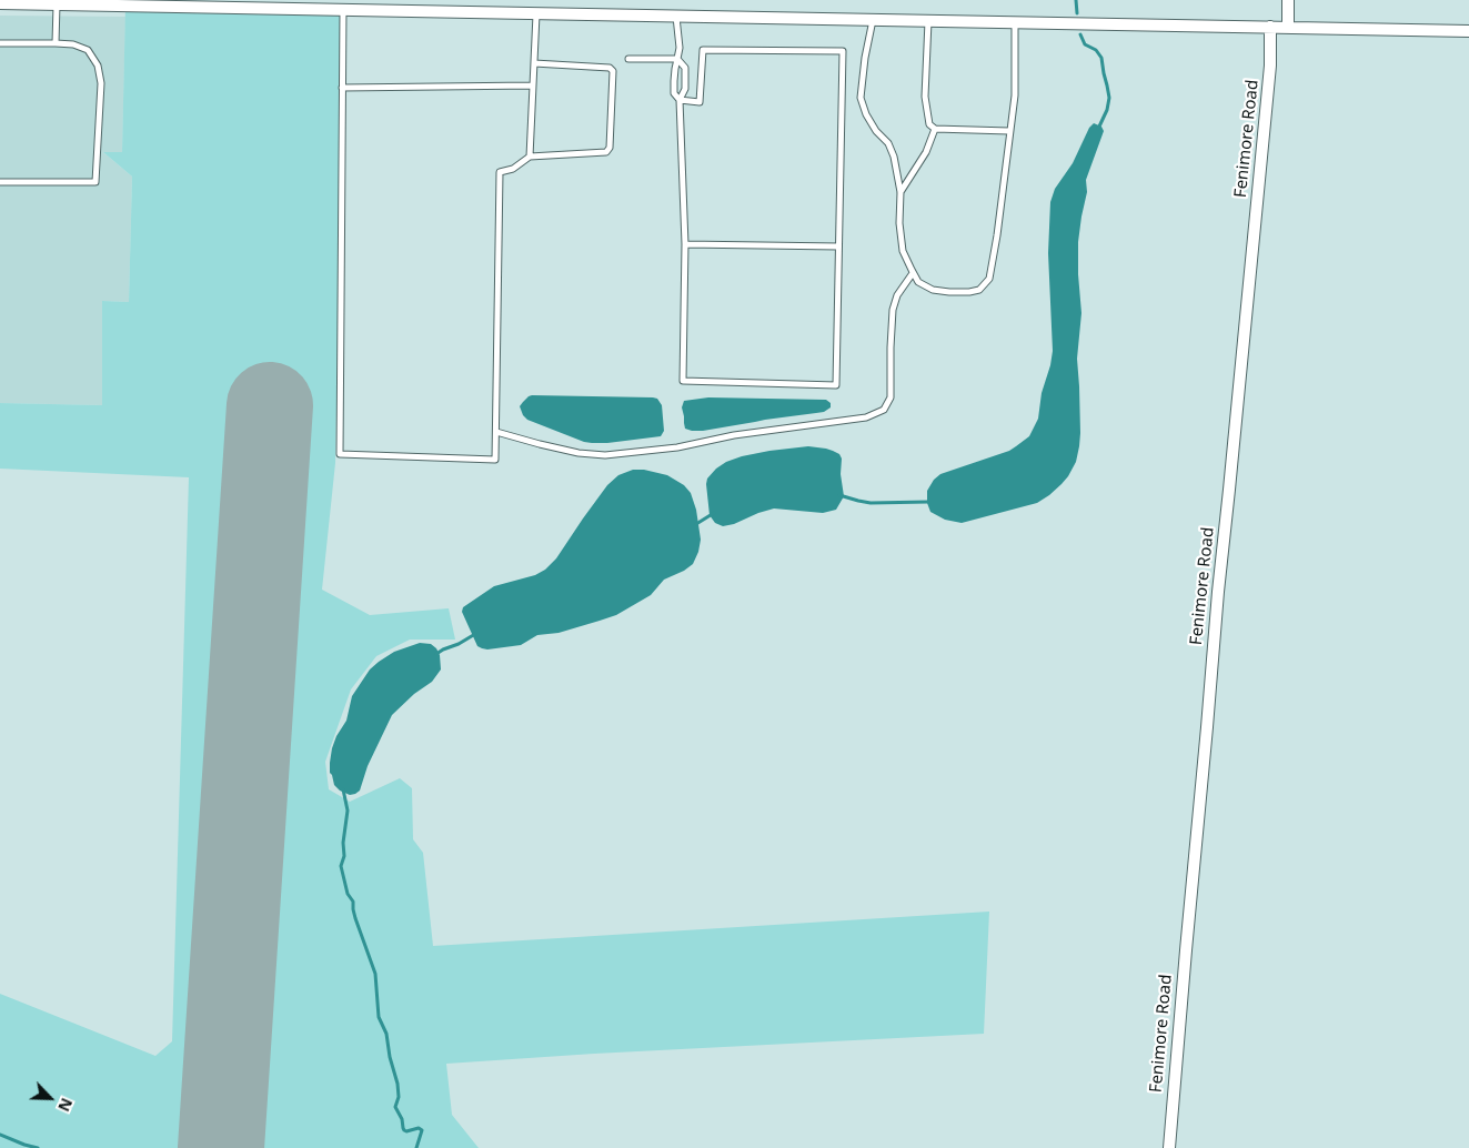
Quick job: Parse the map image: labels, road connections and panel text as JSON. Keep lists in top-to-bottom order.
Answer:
{
  "streets": {
    "street": ["Fenimore Road"]
  },
  "north": "bottom right"
}
